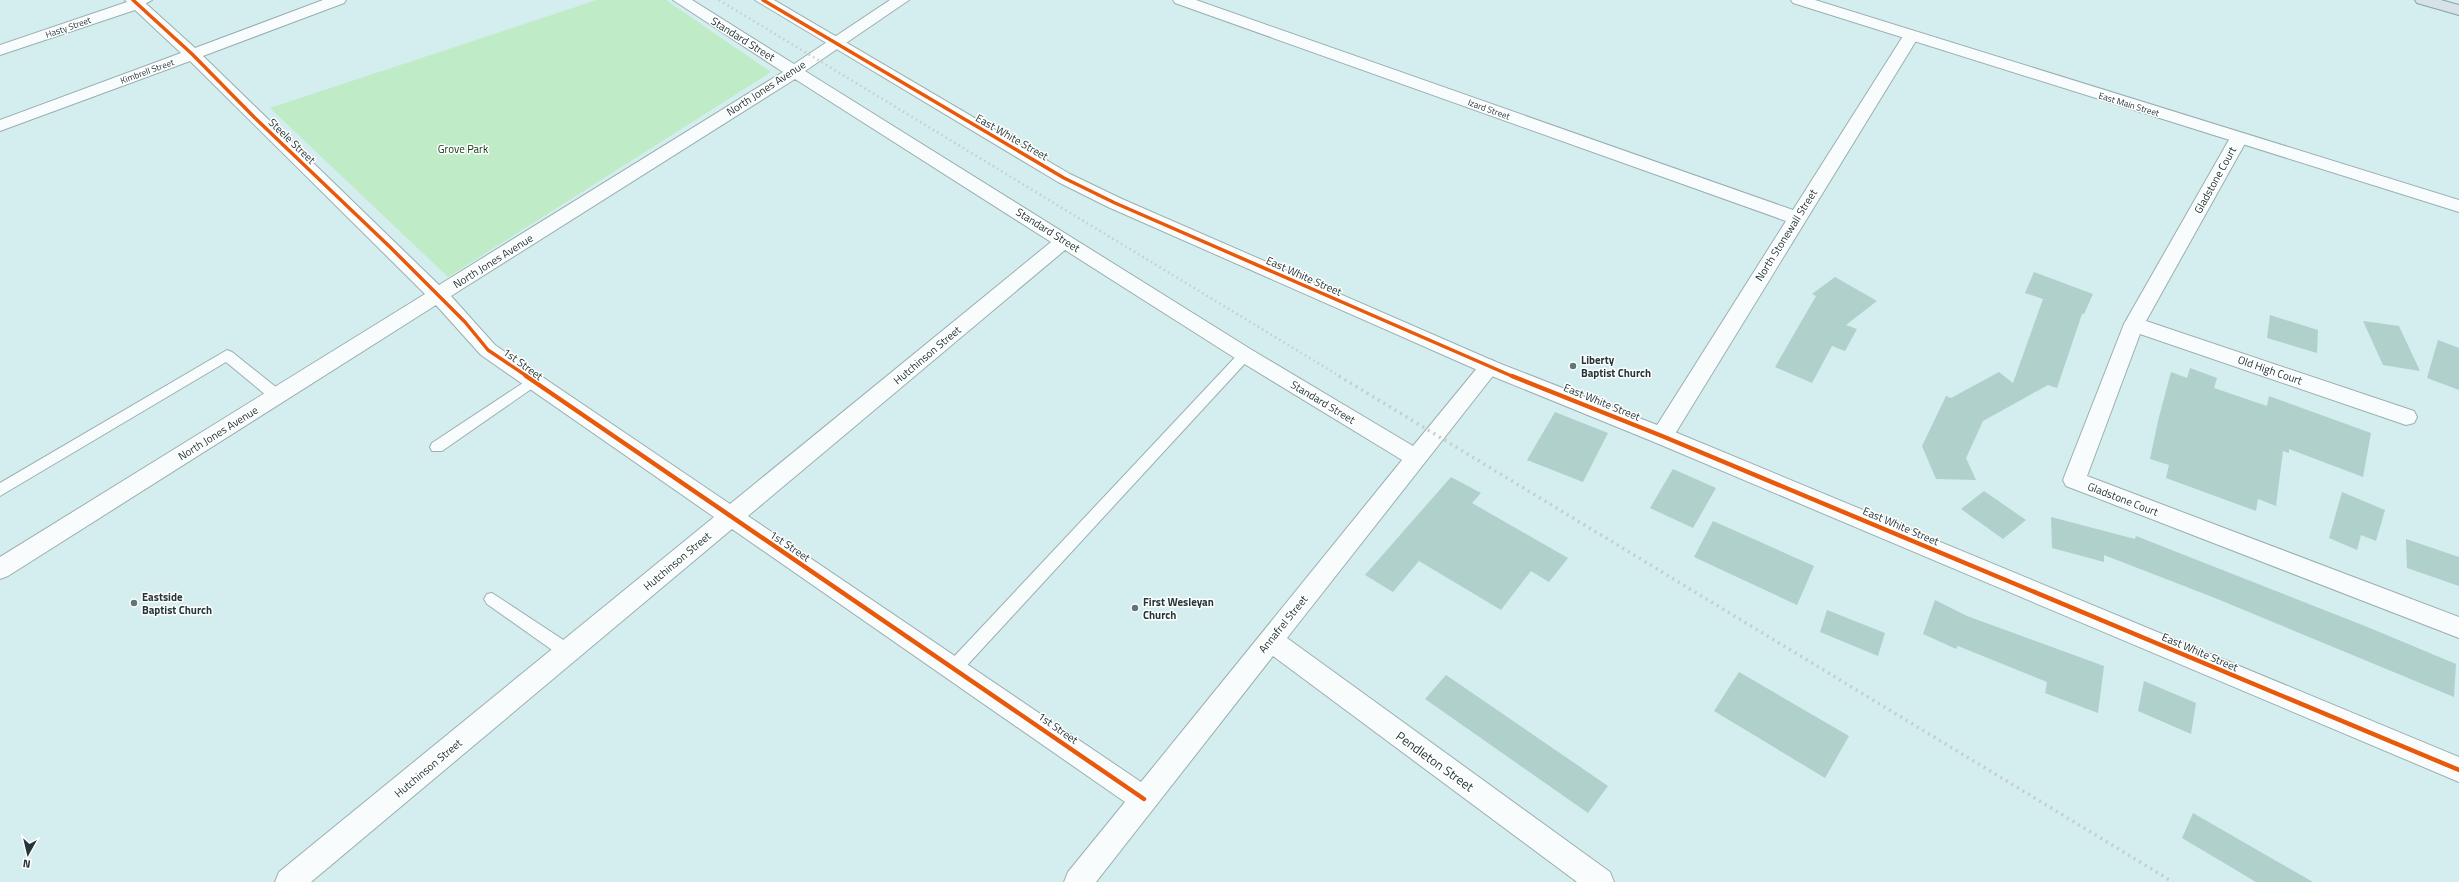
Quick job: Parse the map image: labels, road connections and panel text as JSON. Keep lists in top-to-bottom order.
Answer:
{
  "streets": {
    "street": [
      "Hasty Street",
      "Standard Street",
      "Kimbrell Street",
      "North Jones Avenue",
      "East Main Street",
      "Izard Street",
      "East White Street",
      "Steele Street",
      "Gladstone Court",
      "North Stonewall Street",
      "Hutchinson Street",
      "1st Street",
      "Old High Court",
      "Annafrel Street",
      "Pendleton Street"
    ]
  },
  "crossings": [
    ["Hasty Street", "Steele Street"],
    ["Standard Street", "North Jones Avenue"],
    ["Standard Street", "Hutchinson Street"],
    ["Standard Street", "Annafrel Street"],
    ["Kimbrell Street", "Steele Street"],
    ["North Jones Avenue", "East White Street"],
    ["North Jones Avenue", "Steele Street"],
    ["North Jones Avenue", "1st Street"],
    ["East Main Street", "Gladstone Court"],
    ["East Main Street", "North Stonewall Street"],
    ["Izard Street", "North Stonewall Street"],
    ["East White Street", "North Stonewall Street"],
    ["East White Street", "Annafrel Street"],
    ["Steele Street", "1st Street"],
    ["Gladstone Court", "Old High Court"],
    ["Hutchinson Street", "1st Street"],
    ["1st Street", "Annafrel Street"],
    ["Annafrel Street", "Pendleton Street"]
  ],
  "parks": ["Grove Park"],
  "places": ["Liberty Baptist Church", "Eastside Baptist Church", "First Wesleyan Church"],
  "north": "bottom"
}
